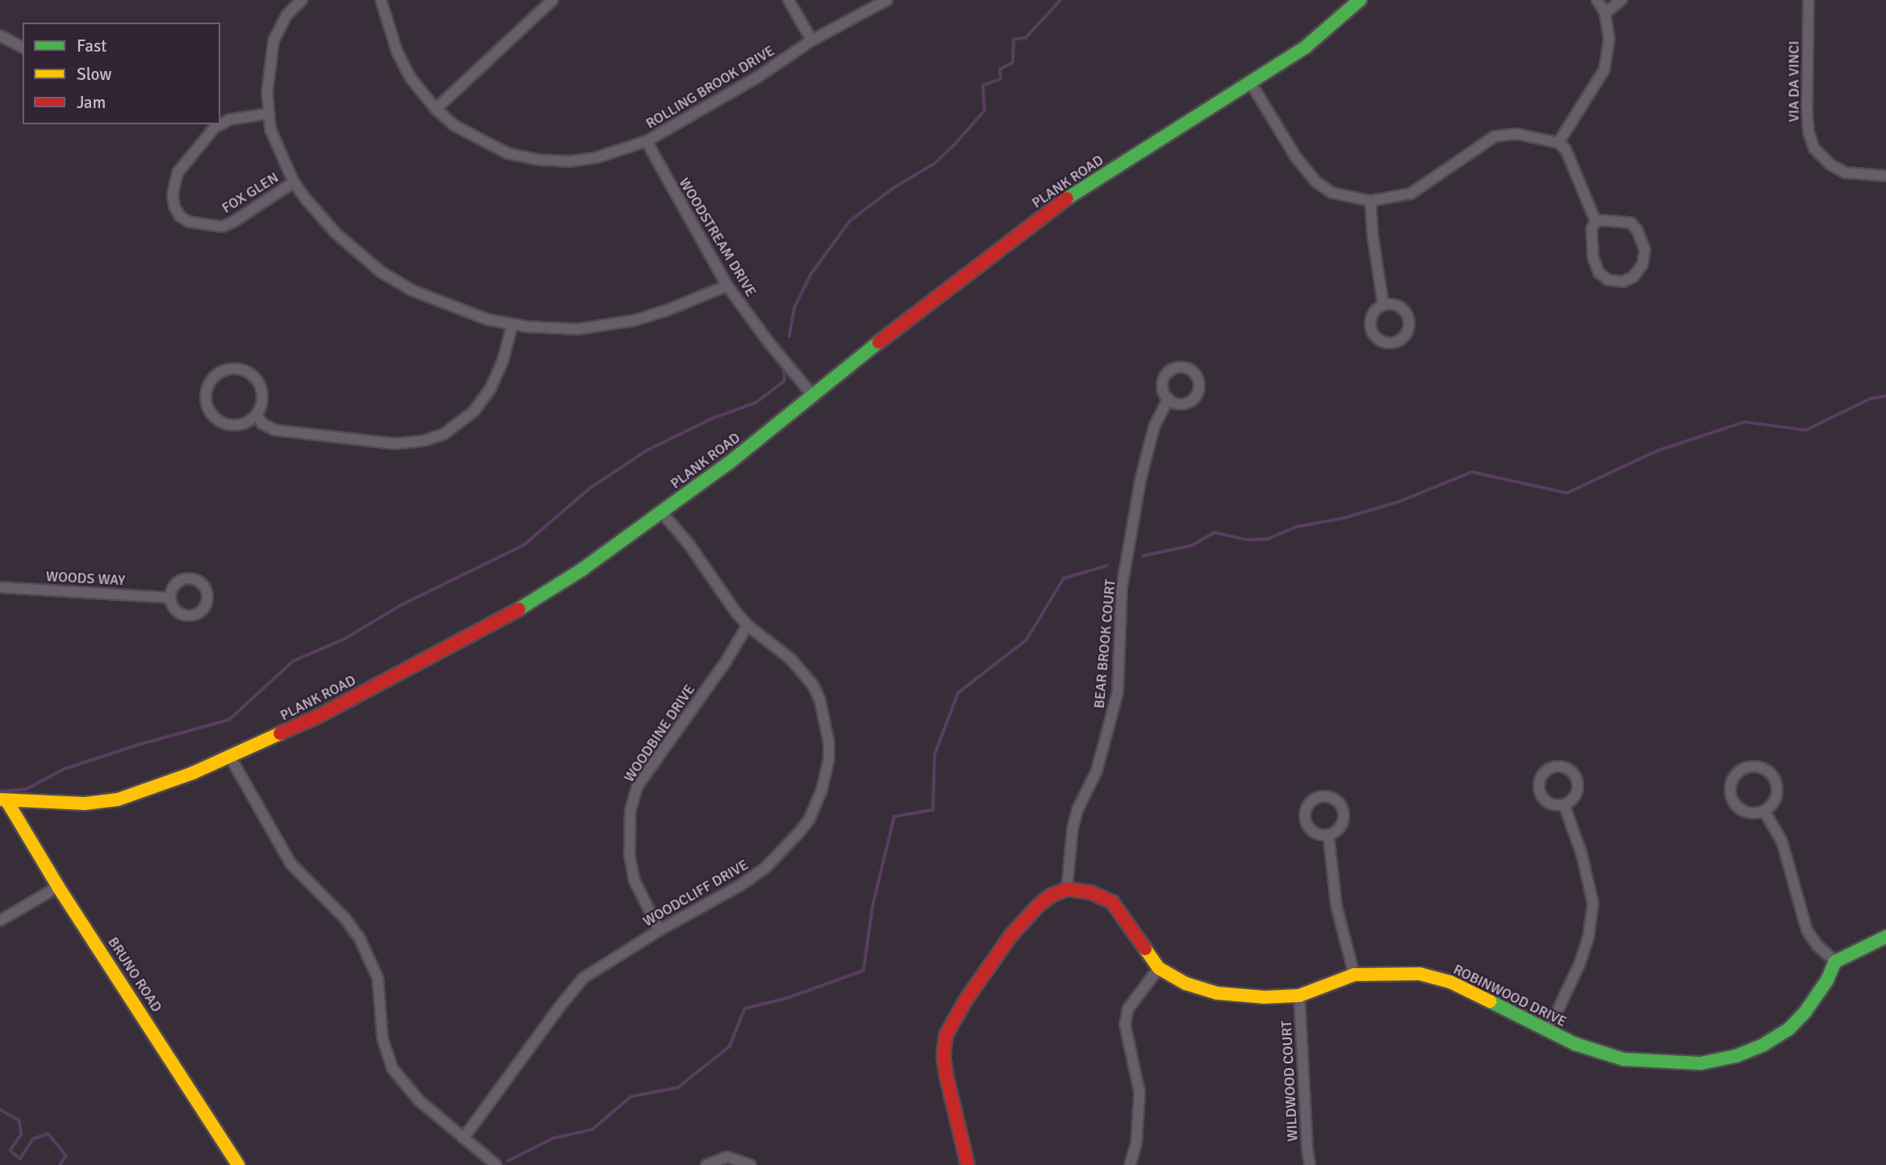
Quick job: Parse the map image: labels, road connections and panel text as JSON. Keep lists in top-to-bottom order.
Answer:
{
  "streets": {
    "street": [
      "VIA DA VINCI",
      "ROLLING BROOK DRIVE",
      "PLANK ROAD",
      "FOX GLEN",
      "WOODSTREAM DRIVE",
      "WOODS WAY",
      "BEAR BROOK COURT",
      "WOODBINE DRIVE",
      "WOODCLIFF DRIVE",
      "BRUNO ROAD",
      "ROBINWOOD DRIVE",
      "WILDWOOD COURT"
    ]
  },
  "crossings": [
    ["ROLLING BROOK DRIVE", "WOODSTREAM DRIVE"],
    ["PLANK ROAD", "WOODSTREAM DRIVE"],
    ["PLANK ROAD", "WOODCLIFF DRIVE"],
    ["PLANK ROAD", "BRUNO ROAD"],
    ["BEAR BROOK COURT", "ROBINWOOD DRIVE"],
    ["WOODBINE DRIVE", "WOODCLIFF DRIVE"],
    ["ROBINWOOD DRIVE", "WILDWOOD COURT"]
  ],
  "legend": ["Fast", "Slow", "Jam"]
}
